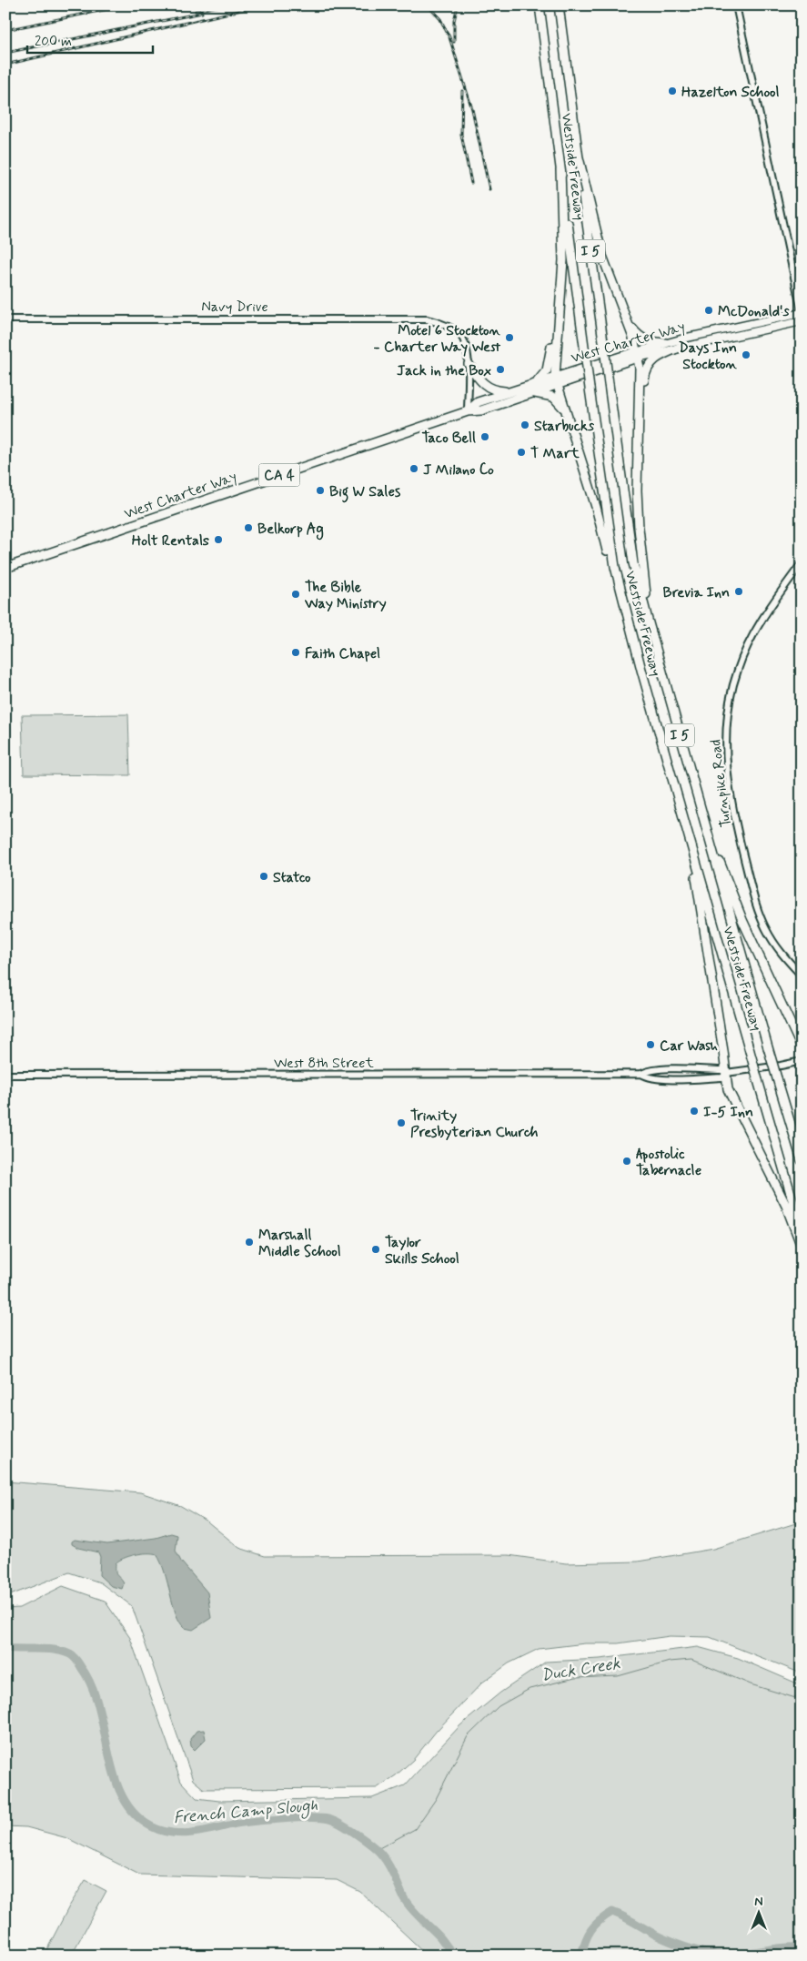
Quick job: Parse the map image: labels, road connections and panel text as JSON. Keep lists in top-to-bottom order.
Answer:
{
  "streets": {
    "highway": [
      "Westside Freeway",
      "I 5",
      "West Charter Way",
      "CA 4"
    ],
    "street": ["Navy Drive", "Turnpike Road", "West 8th Street"]
  },
  "water": ["Duck Creek", "French Camp Slough"],
  "places": [
    "Hazelton School",
    "McDonald's",
    "Motel 6 Stockton - Charter Way West",
    "Days Inn Stockton",
    "Jack in the Box",
    "Starbucks",
    "Taco Bell",
    "T Mart",
    "J Milano Co",
    "Big W Sales",
    "Belkorp Ag",
    "Holt Rentals",
    "Brevia Inn",
    "The Bible Way Ministry",
    "Faith Chapel",
    "Statco",
    "Car Wash",
    "I-5 Inn",
    "Trinity Presbyterian Church",
    "Apostolic Tabernacle",
    "Marshall Middle School",
    "Taylor Skills School"
  ],
  "scale_bar": "200 m",
  "north": "top"
}
